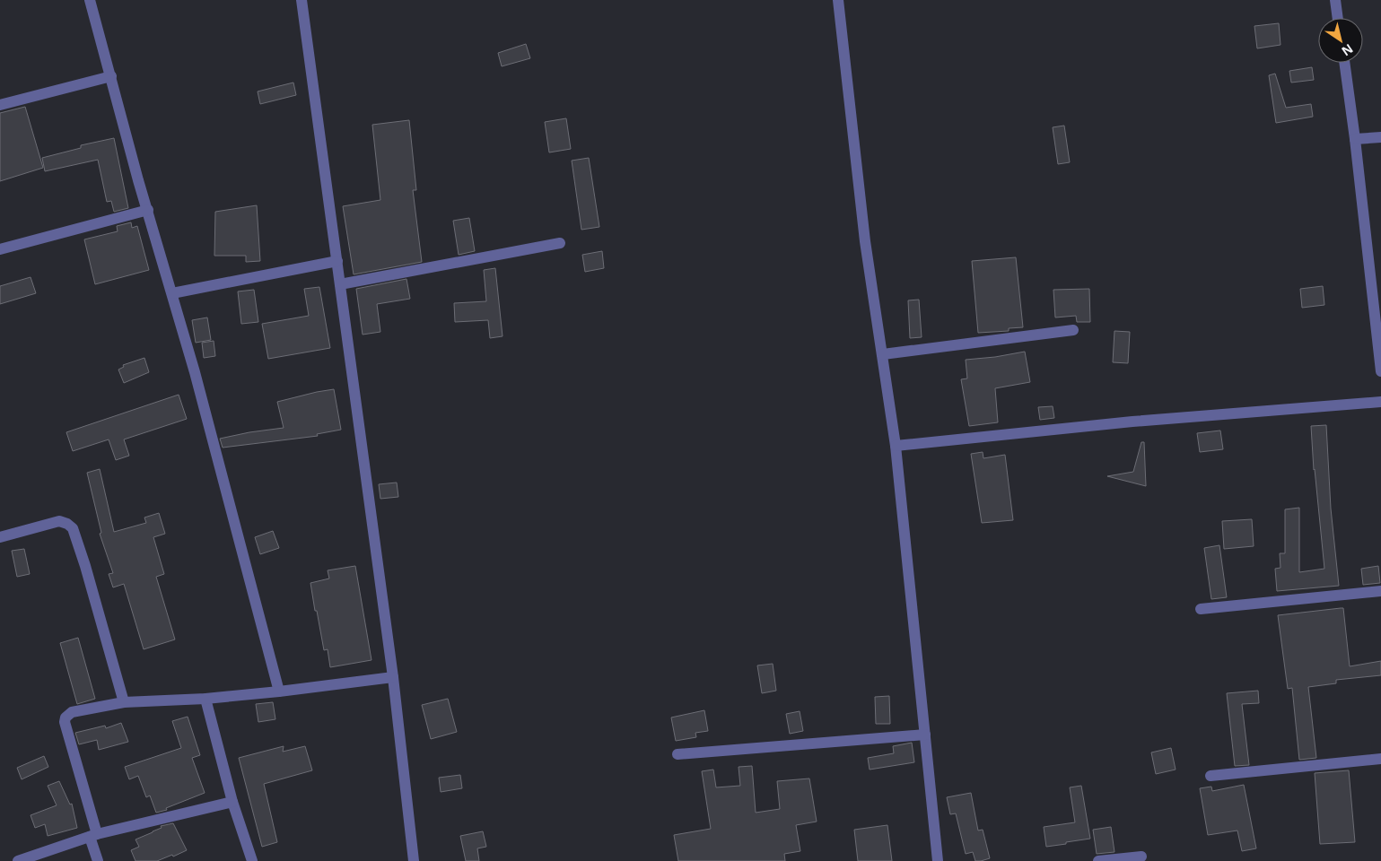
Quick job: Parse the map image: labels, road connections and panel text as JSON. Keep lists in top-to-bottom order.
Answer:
{
  "north": "bottom right"
}
